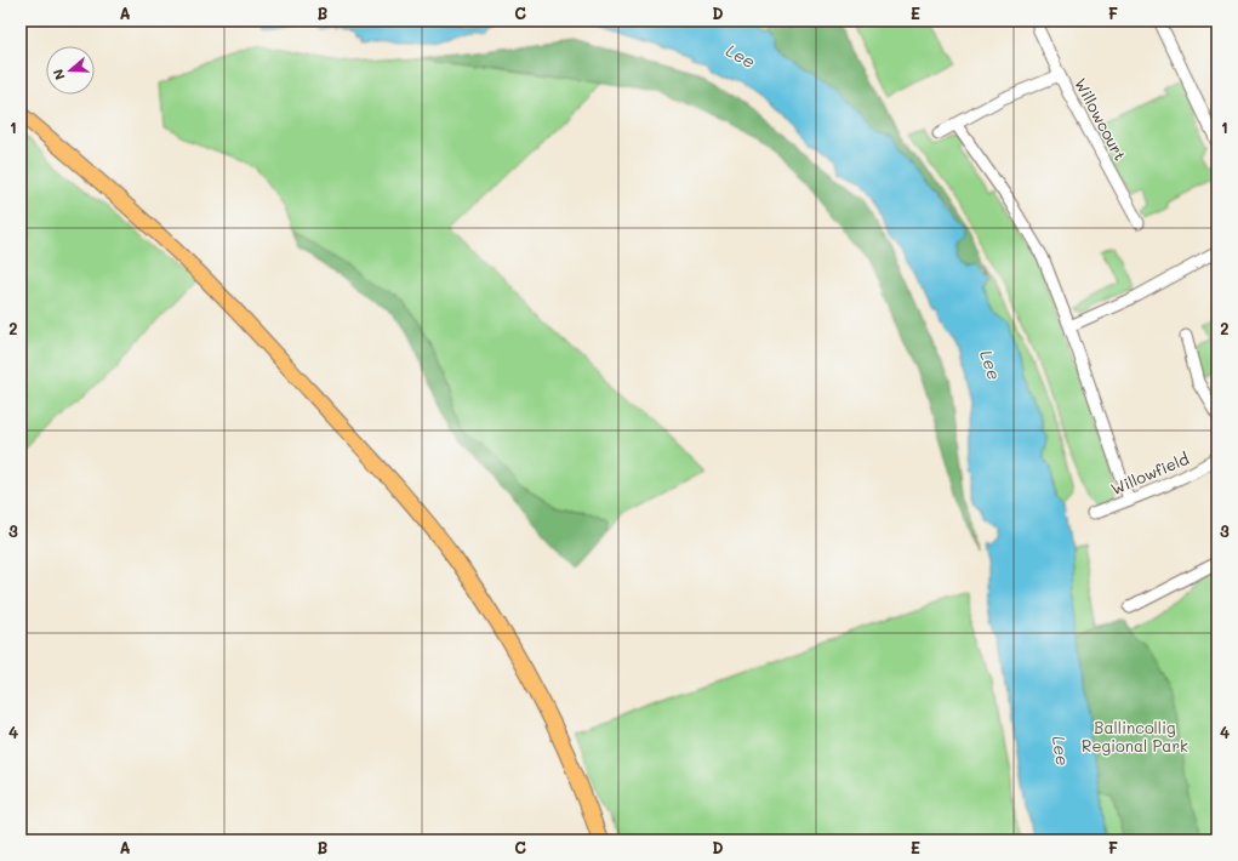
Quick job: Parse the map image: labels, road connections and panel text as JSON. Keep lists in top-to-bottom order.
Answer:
{
  "streets": {
    "street": ["Willowcourt", "Willowfield"]
  },
  "water": ["Lee"],
  "parks": ["Ballincollig Regional Park"],
  "north": "left",
  "grid": {
    "columns": [
      "A",
      "B",
      "C",
      "D",
      "E",
      "F"
    ],
    "rows": [
      "1",
      "2",
      "3",
      "4"
    ]
  }
}
